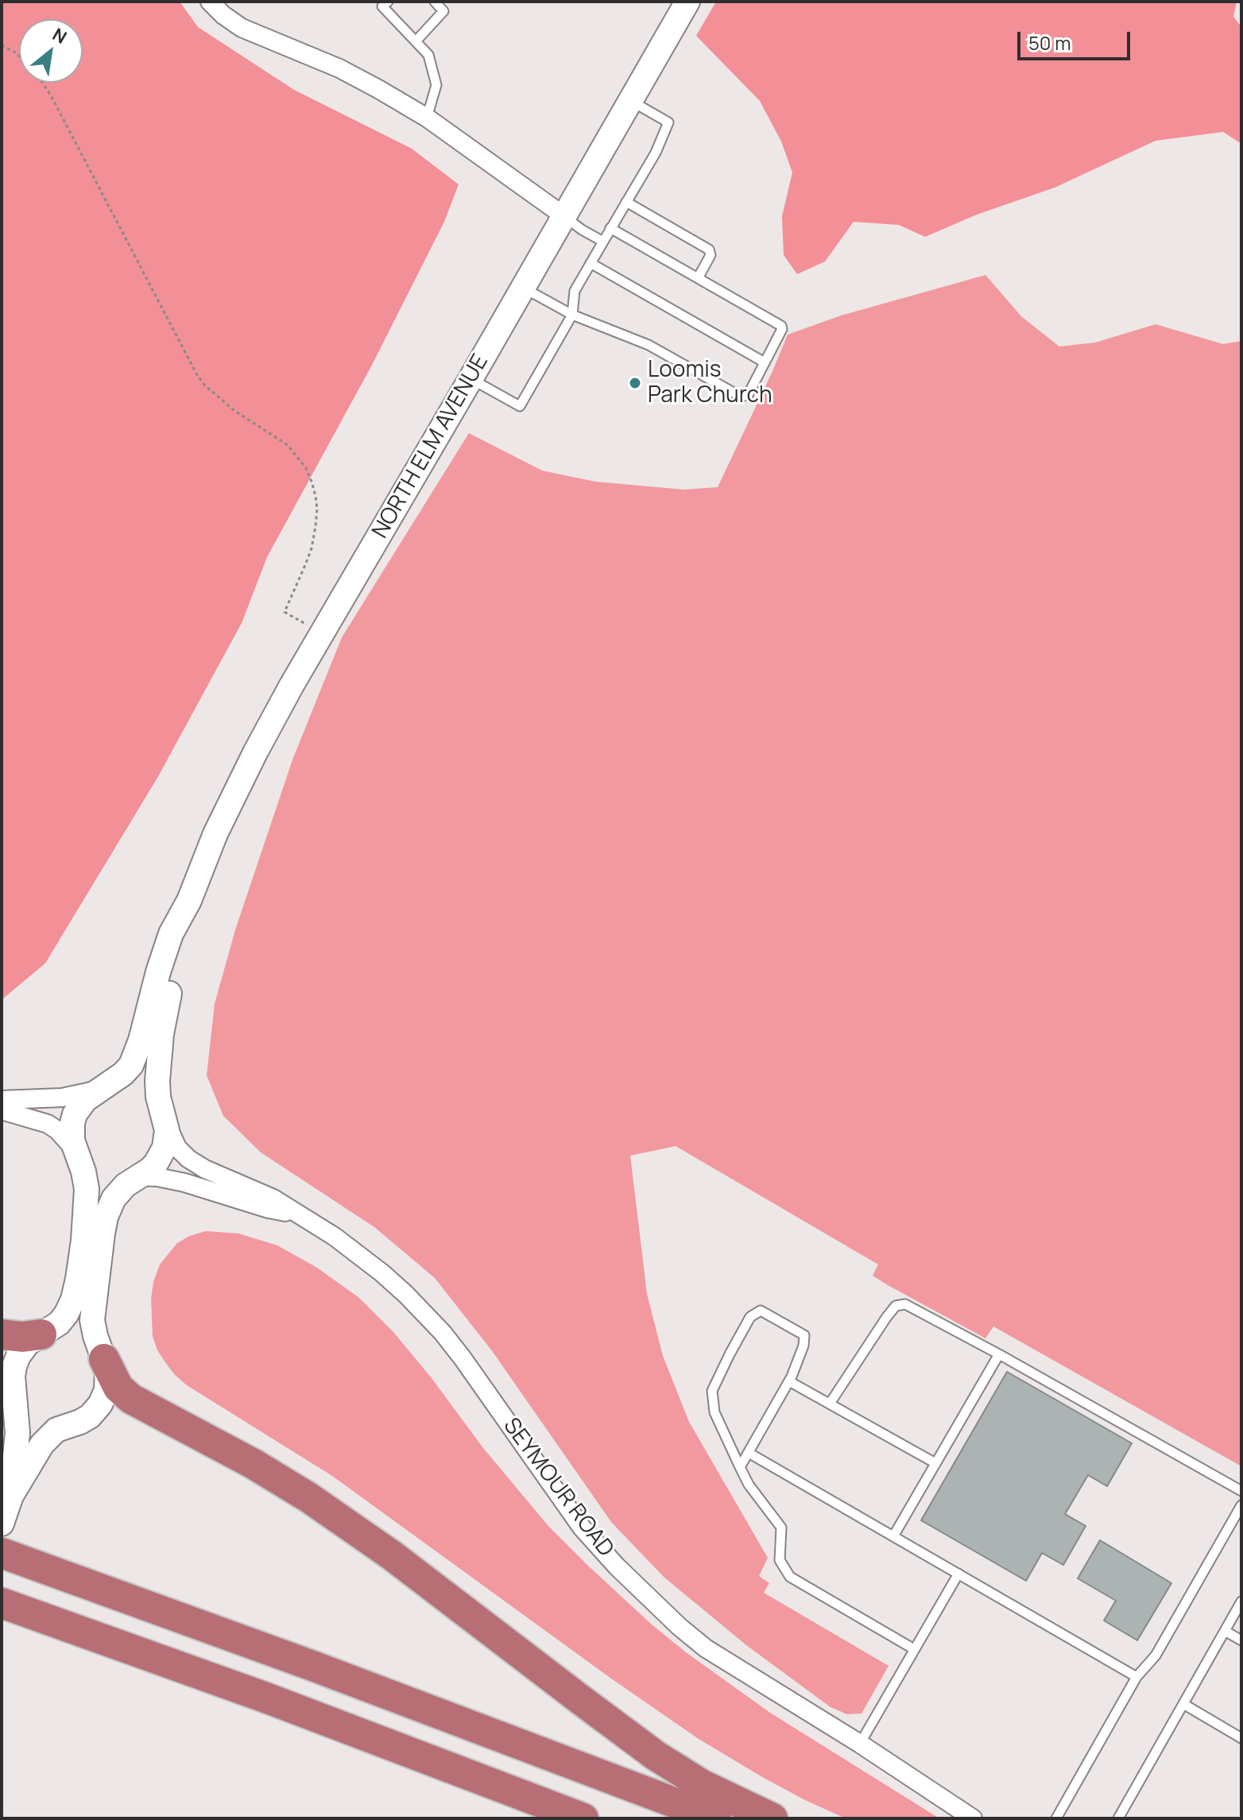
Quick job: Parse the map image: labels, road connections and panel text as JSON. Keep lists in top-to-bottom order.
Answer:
{
  "streets": {
    "main road": ["NORTH ELM AVENUE", "SEYMOUR ROAD"]
  },
  "crossings": [
    ["NORTH ELM AVENUE", "SEYMOUR ROAD"]
  ],
  "places": ["Loomis Park Church"],
  "scale_bar": "50 m",
  "north": "top right"
}
